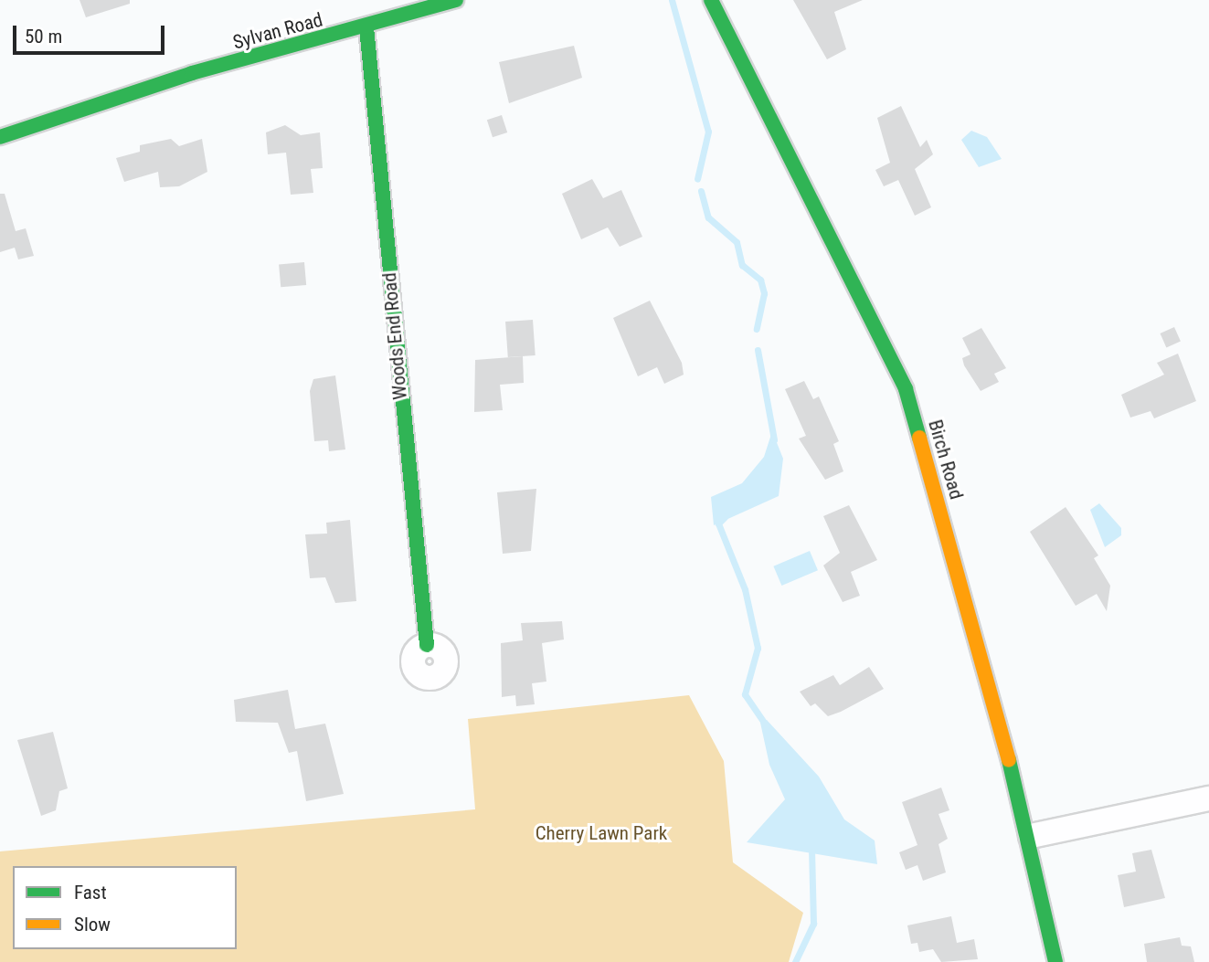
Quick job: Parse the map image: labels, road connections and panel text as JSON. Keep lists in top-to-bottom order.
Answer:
{
  "streets": {
    "street": ["Sylvan Road", "Woods End Road", "Birch Road"]
  },
  "crossings": [
    ["Sylvan Road", "Woods End Road"]
  ],
  "parks": ["Cherry Lawn Park"],
  "legend": ["Fast", "Slow"],
  "scale_bar": "50 m"
}
